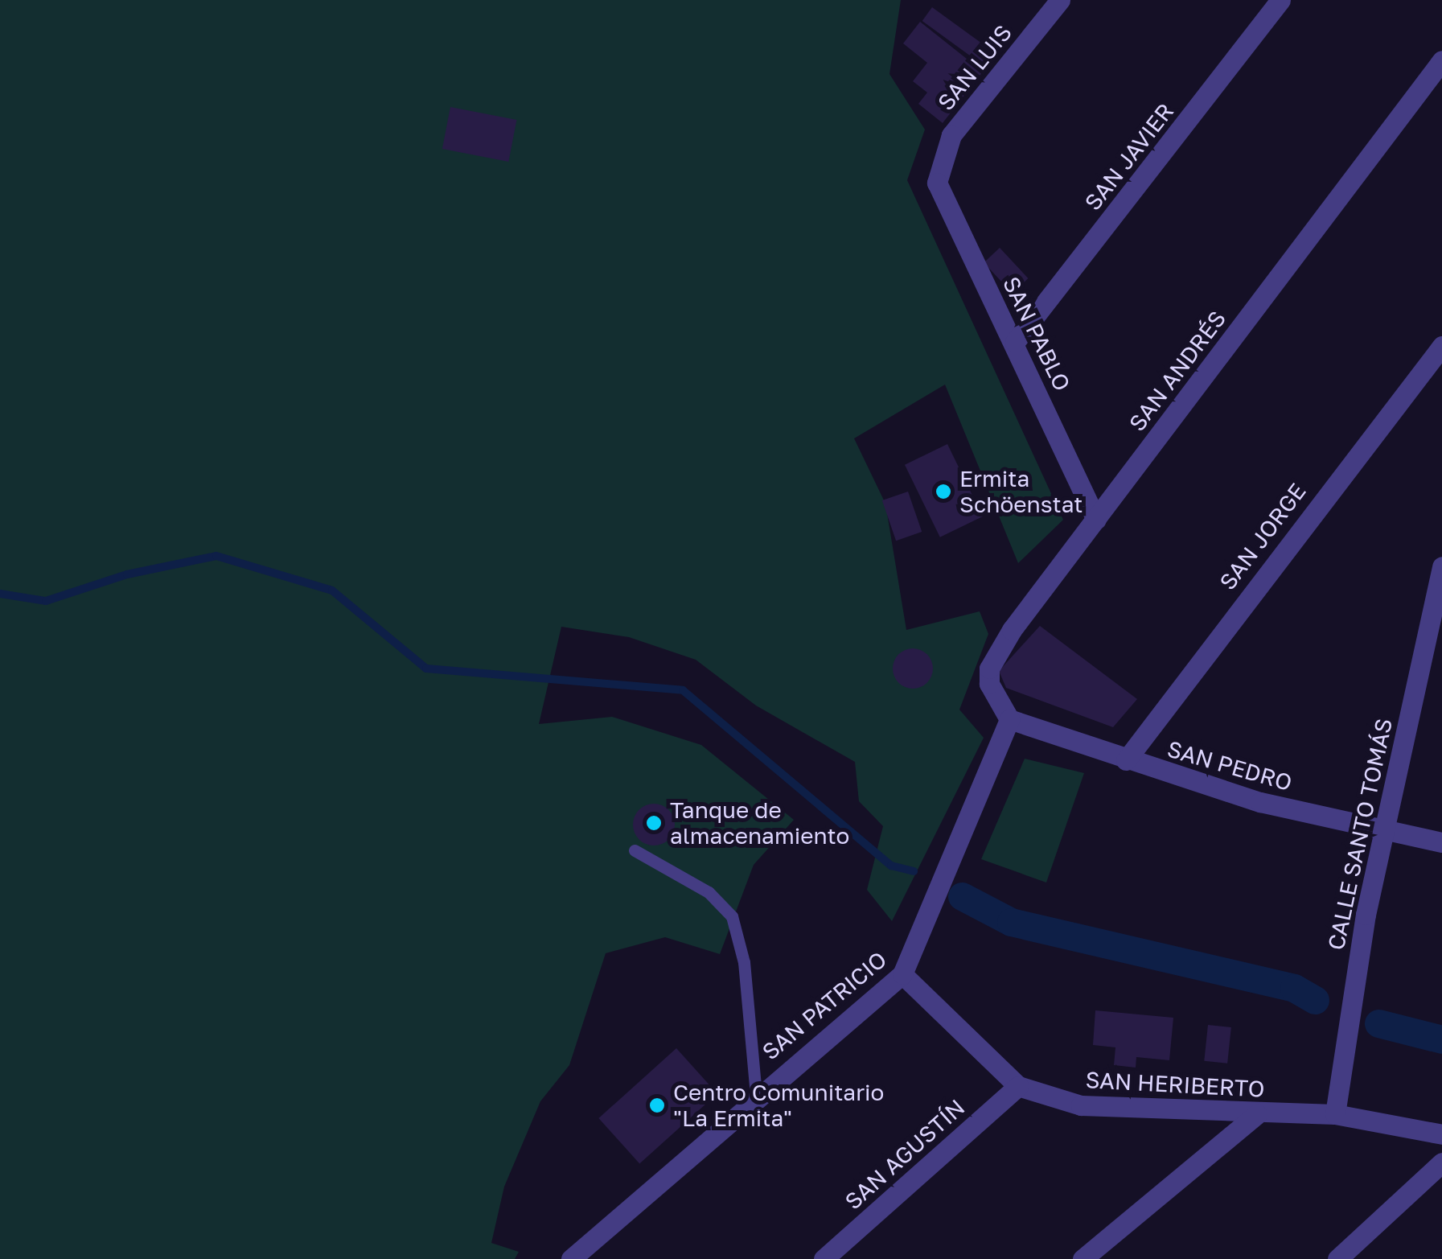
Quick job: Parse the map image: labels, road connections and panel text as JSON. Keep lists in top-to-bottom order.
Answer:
{
  "streets": {
    "street": [
      "SAN LUIS",
      "SAN JAVIER",
      "SAN PABLO",
      "SAN ANDRÉS",
      "SAN JORGE",
      "SAN PEDRO",
      "CALLE SANTO TOMÁS",
      "SAN PATRICIO",
      "SAN HERIBERTO",
      "SAN AGUSTÍN"
    ]
  },
  "crossings": [
    ["SAN LUIS", "SAN PABLO"],
    ["SAN JAVIER", "SAN PABLO"],
    ["SAN PABLO", "SAN ANDRÉS"],
    ["SAN ANDRÉS", "SAN PEDRO"],
    ["SAN ANDRÉS", "SAN PATRICIO"],
    ["SAN JORGE", "SAN PEDRO"],
    ["SAN PEDRO", "CALLE SANTO TOMÁS"],
    ["SAN PEDRO", "SAN PATRICIO"],
    ["CALLE SANTO TOMÁS", "SAN HERIBERTO"],
    ["SAN PATRICIO", "SAN HERIBERTO"],
    ["SAN HERIBERTO", "SAN AGUSTÍN"]
  ],
  "places": ["Ermita Schöenstat", "Tanque de almacenamiento", "Centro Comunitario \"La Ermita\""]
}
